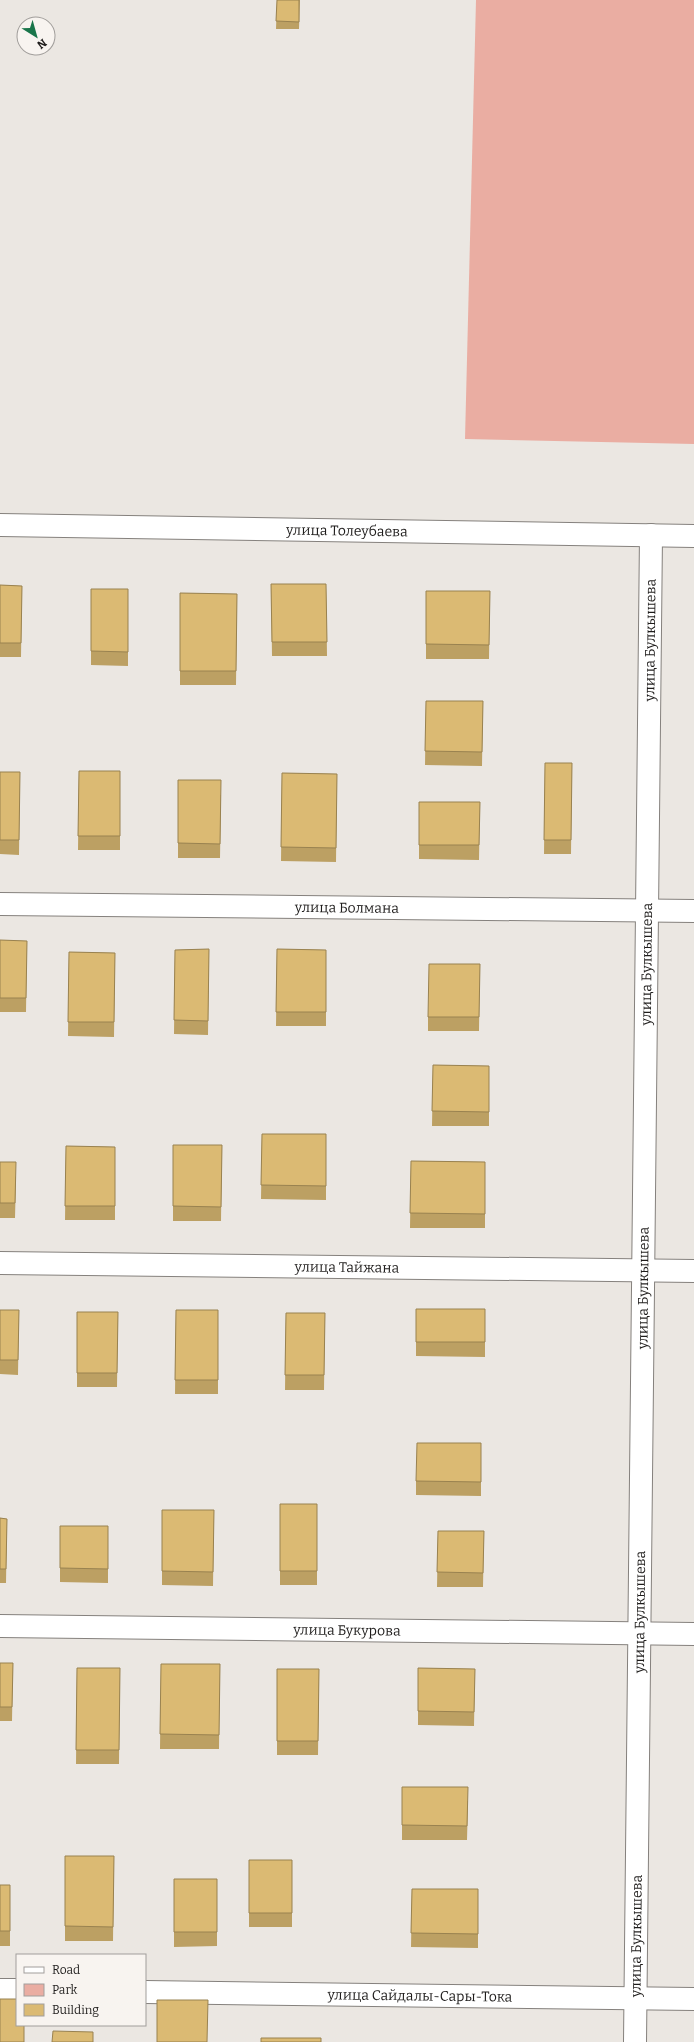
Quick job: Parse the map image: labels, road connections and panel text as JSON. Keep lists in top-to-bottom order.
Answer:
{
  "streets": {
    "street": [
      "улица Толеубаева",
      "улица Булкышева",
      "улица Болмана",
      "улица Тайжана",
      "улица Букурова",
      "улица Сайдалы-Сары-Тока"
    ]
  },
  "crossings": [
    ["улица Толеубаева", "улица Булкышева"],
    ["улица Булкышева", "улица Болмана"],
    ["улица Булкышева", "улица Тайжана"],
    ["улица Булкышева", "улица Букурова"],
    ["улица Булкышева", "улица Сайдалы-Сары-Тока"]
  ],
  "legend": ["Road", "Park", "Building"],
  "north": "bottom right"
}
